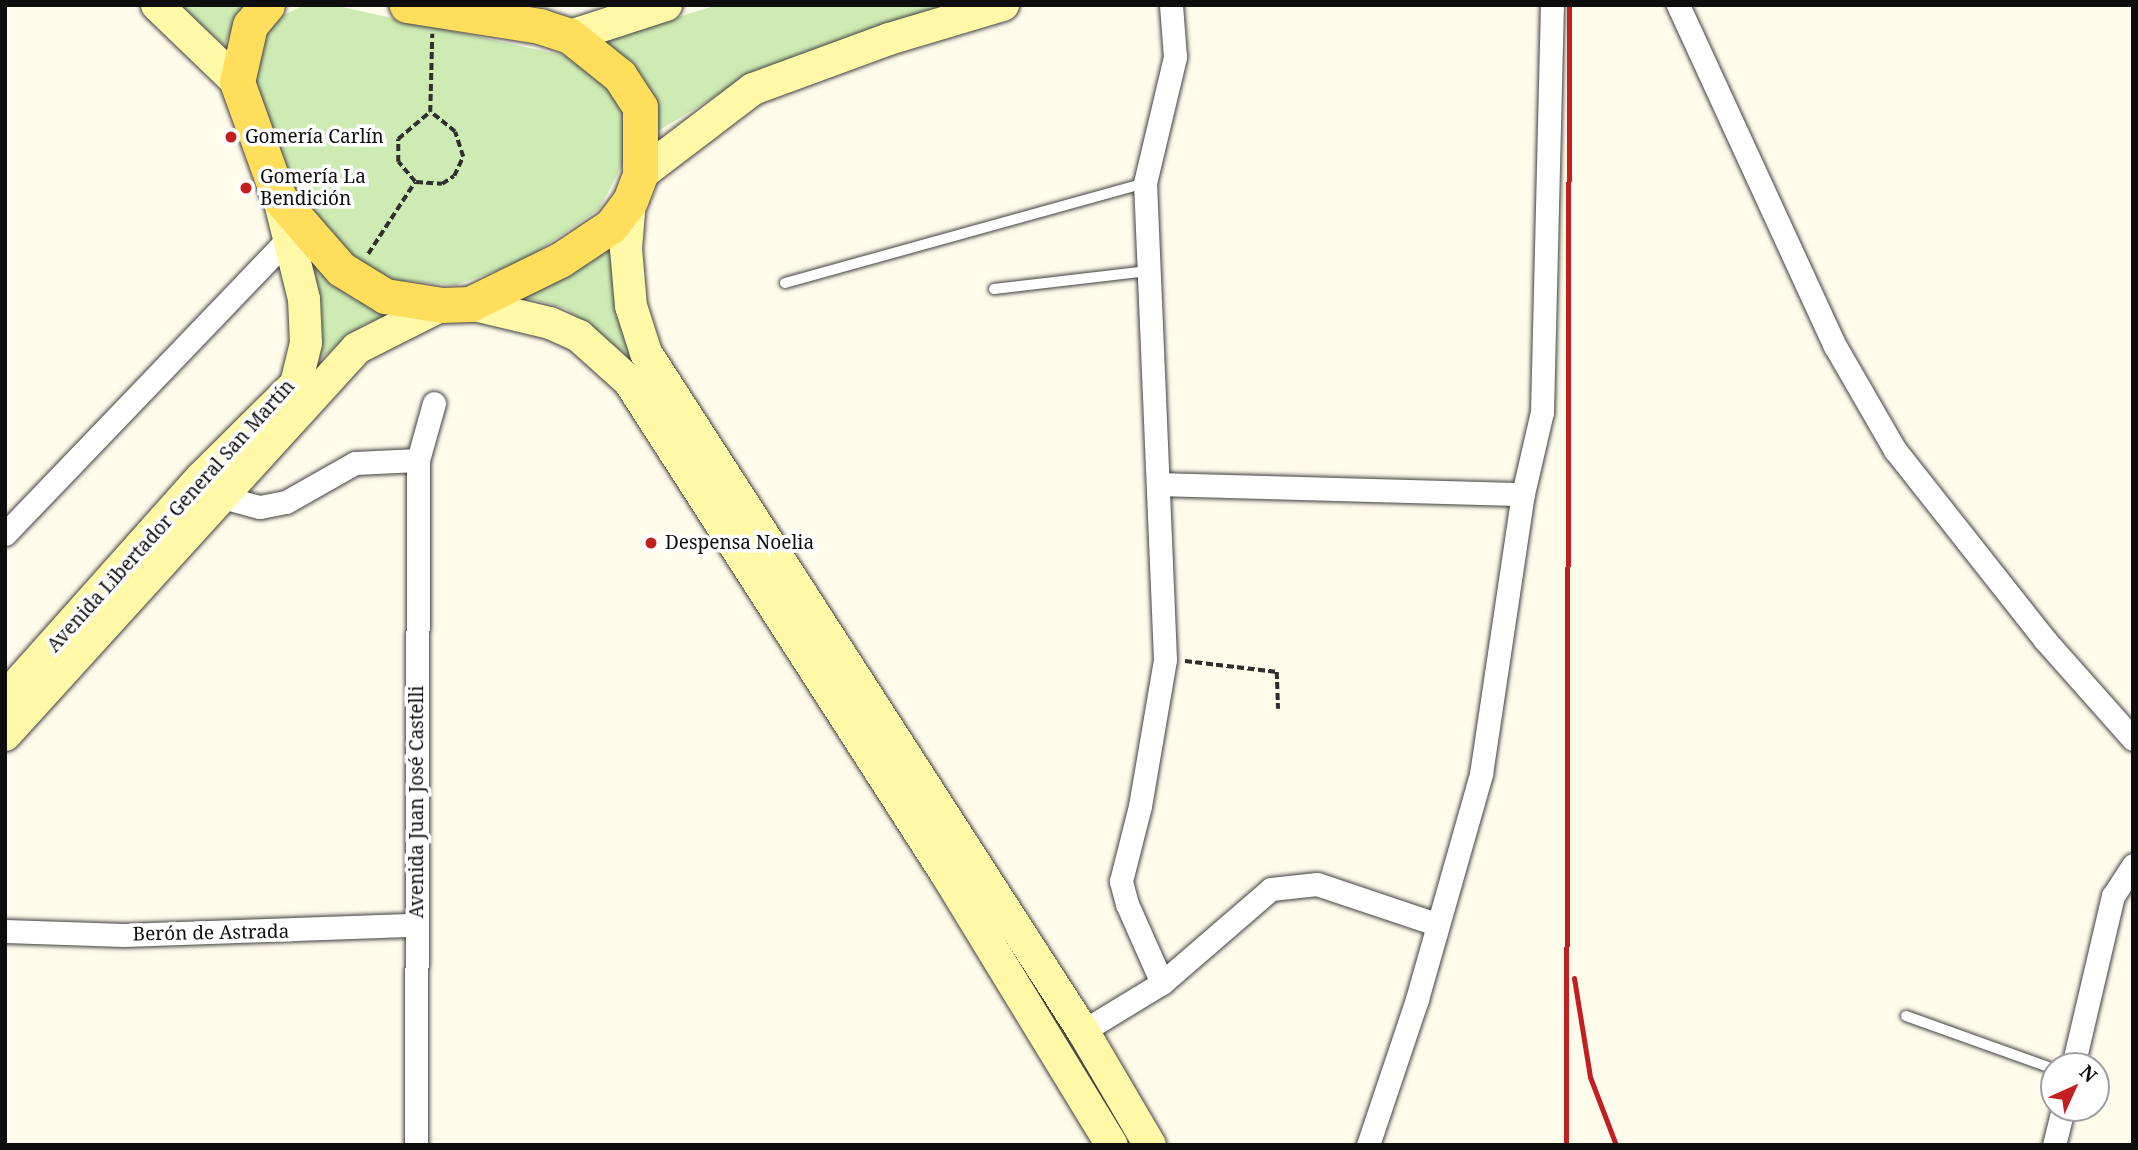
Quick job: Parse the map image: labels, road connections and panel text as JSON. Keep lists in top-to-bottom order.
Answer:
{
  "streets": {
    "street": ["Avenida Libertador General San Martín", "Avenida Juan José Castelli", "Berón de Astrada"]
  },
  "crossings": [
    ["Avenida Juan José Castelli", "Berón de Astrada"]
  ],
  "places": ["Gomería Carlín", "Gomería La Bendición", "Despensa Noelia"],
  "north": "top right"
}
